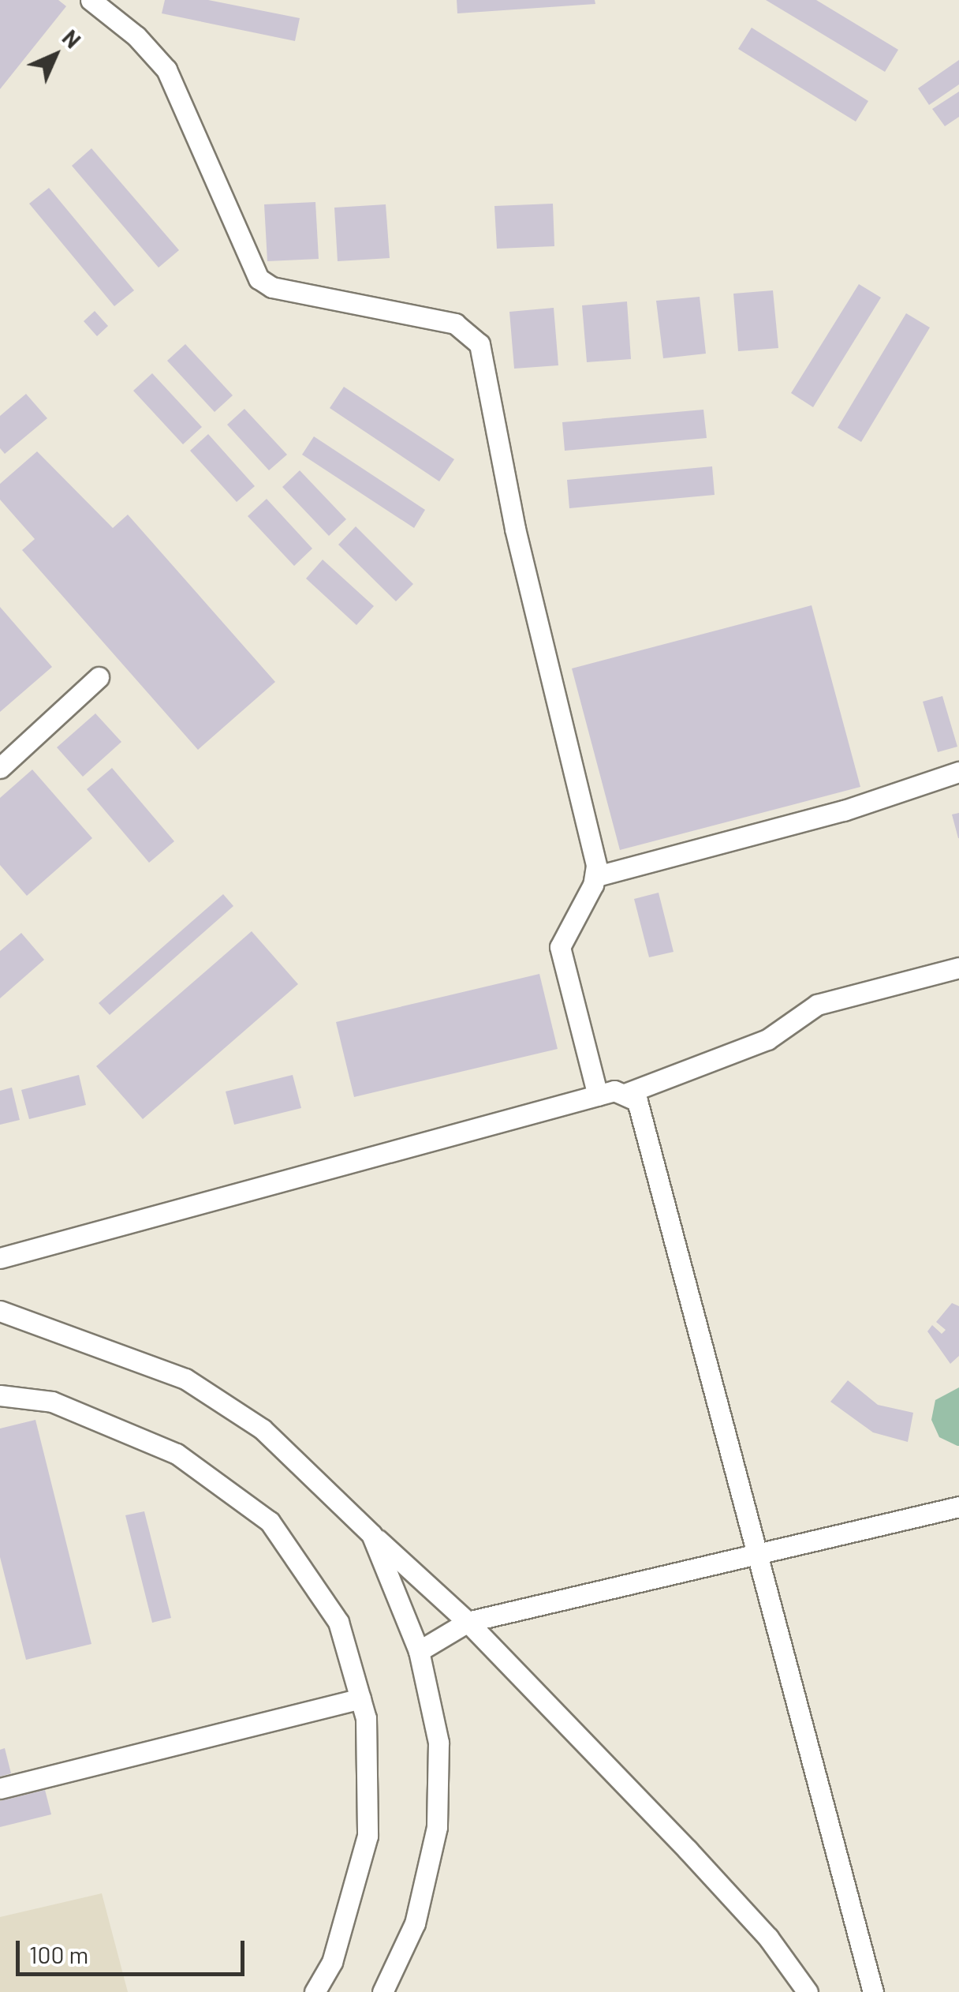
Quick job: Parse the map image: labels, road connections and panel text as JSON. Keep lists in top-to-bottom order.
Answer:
{
  "scale_bar": "100 m",
  "north": "top right"
}
